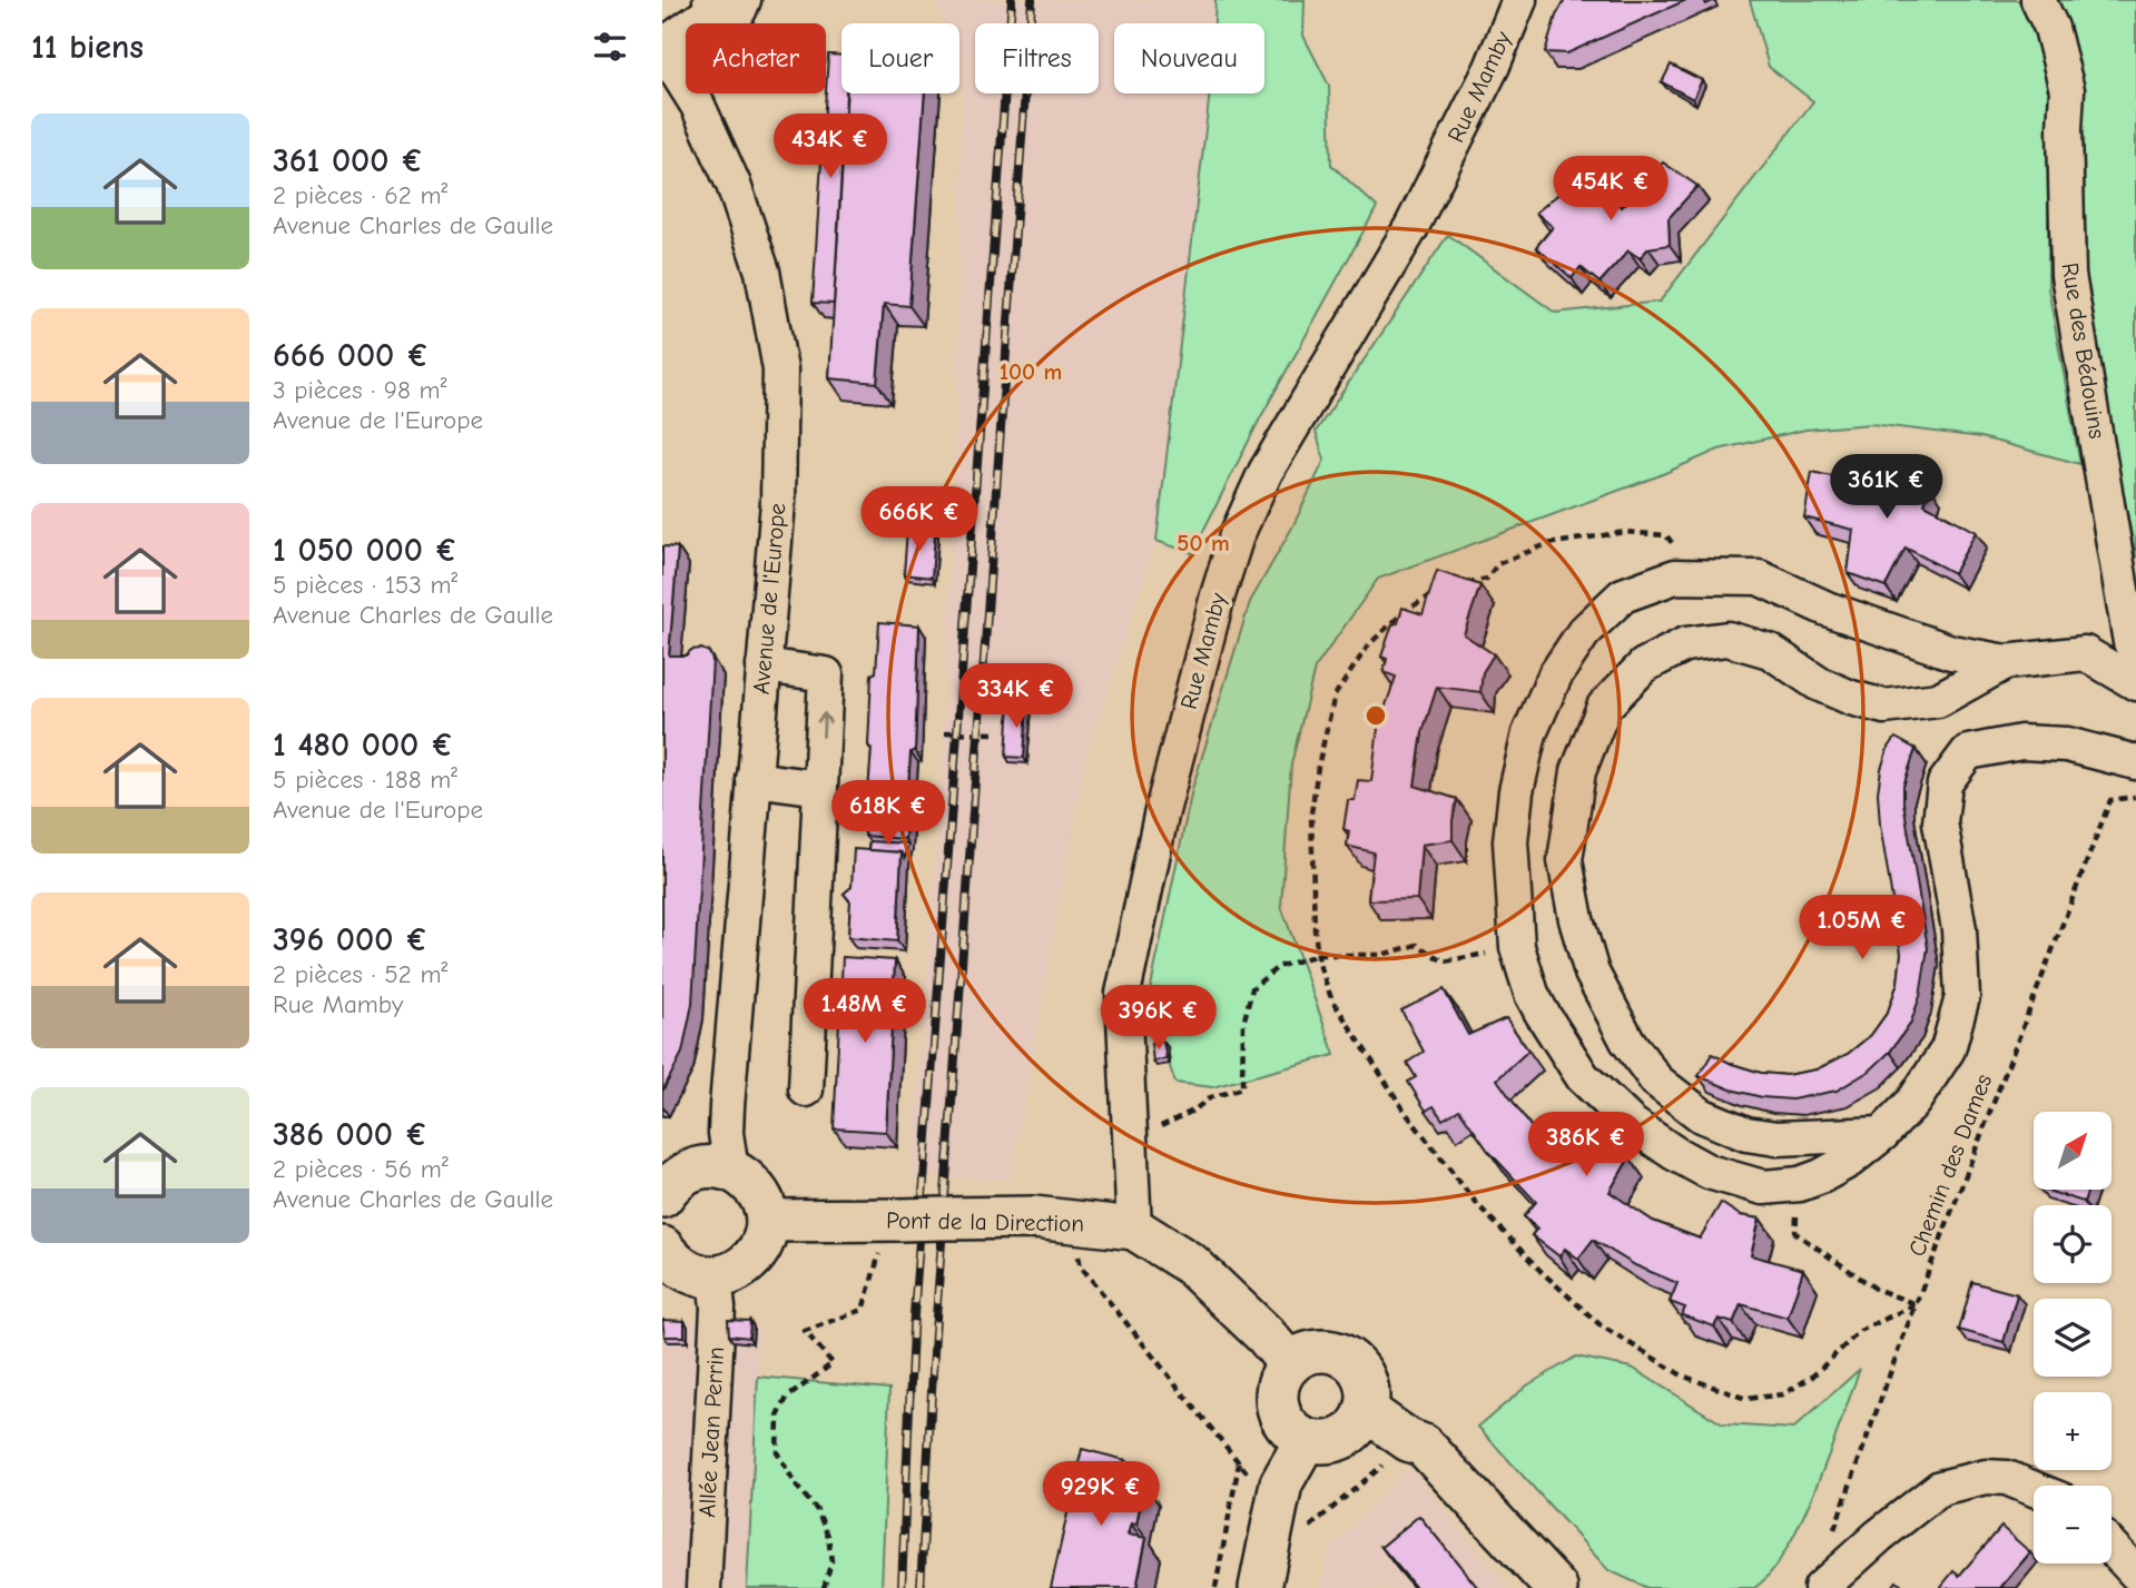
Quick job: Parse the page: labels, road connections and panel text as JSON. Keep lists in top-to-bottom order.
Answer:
{
  "streets": {
    "main road": ["Pont de la Direction"],
    "street": [
      "Rue Mamby",
      "Rue des Bédouins",
      "Avenue de l'Europe",
      "Allée Jean Perrin"
    ],
    "path": ["Chemin des Dames"]
  },
  "crossings": [
    ["Rue Mamby", "Pont de la Direction"]
  ],
  "north": "top right",
  "page": {
    "heading": "11 biens",
    "chip": [
      "Acheter",
      "Louer",
      "Filtres",
      "Nouveau"
    ],
    "list": [
      {
        "name": "361 000 €",
        "note": "2 pièces · 62 m² · Avenue Charles de Gaulle"
      },
      {
        "name": "666 000 €",
        "note": "3 pièces · 98 m² · Avenue de l'Europe"
      },
      {
        "name": "1 050 000 €",
        "note": "5 pièces · 153 m² · Avenue Charles de Gaulle"
      },
      {
        "name": "1 480 000 €",
        "note": "5 pièces · 188 m² · Avenue de l'Europe"
      },
      {
        "name": "396 000 €",
        "note": "2 pièces · 52 m² · Rue Mamby"
      },
      {
        "name": "386 000 €",
        "note": "2 pièces · 56 m² · Avenue Charles de Gaulle"
      }
    ],
    "price": [
      "434K €",
      "454K €",
      "361K €",
      "666K €",
      "334K €",
      "618K €",
      "1.05M €",
      "1.48M €",
      "396K €",
      "386K €",
      "929K €"
    ],
    "map_buttons": ["+", "−"]
  },
  "rings": ["100 m", "50 m"]
}
